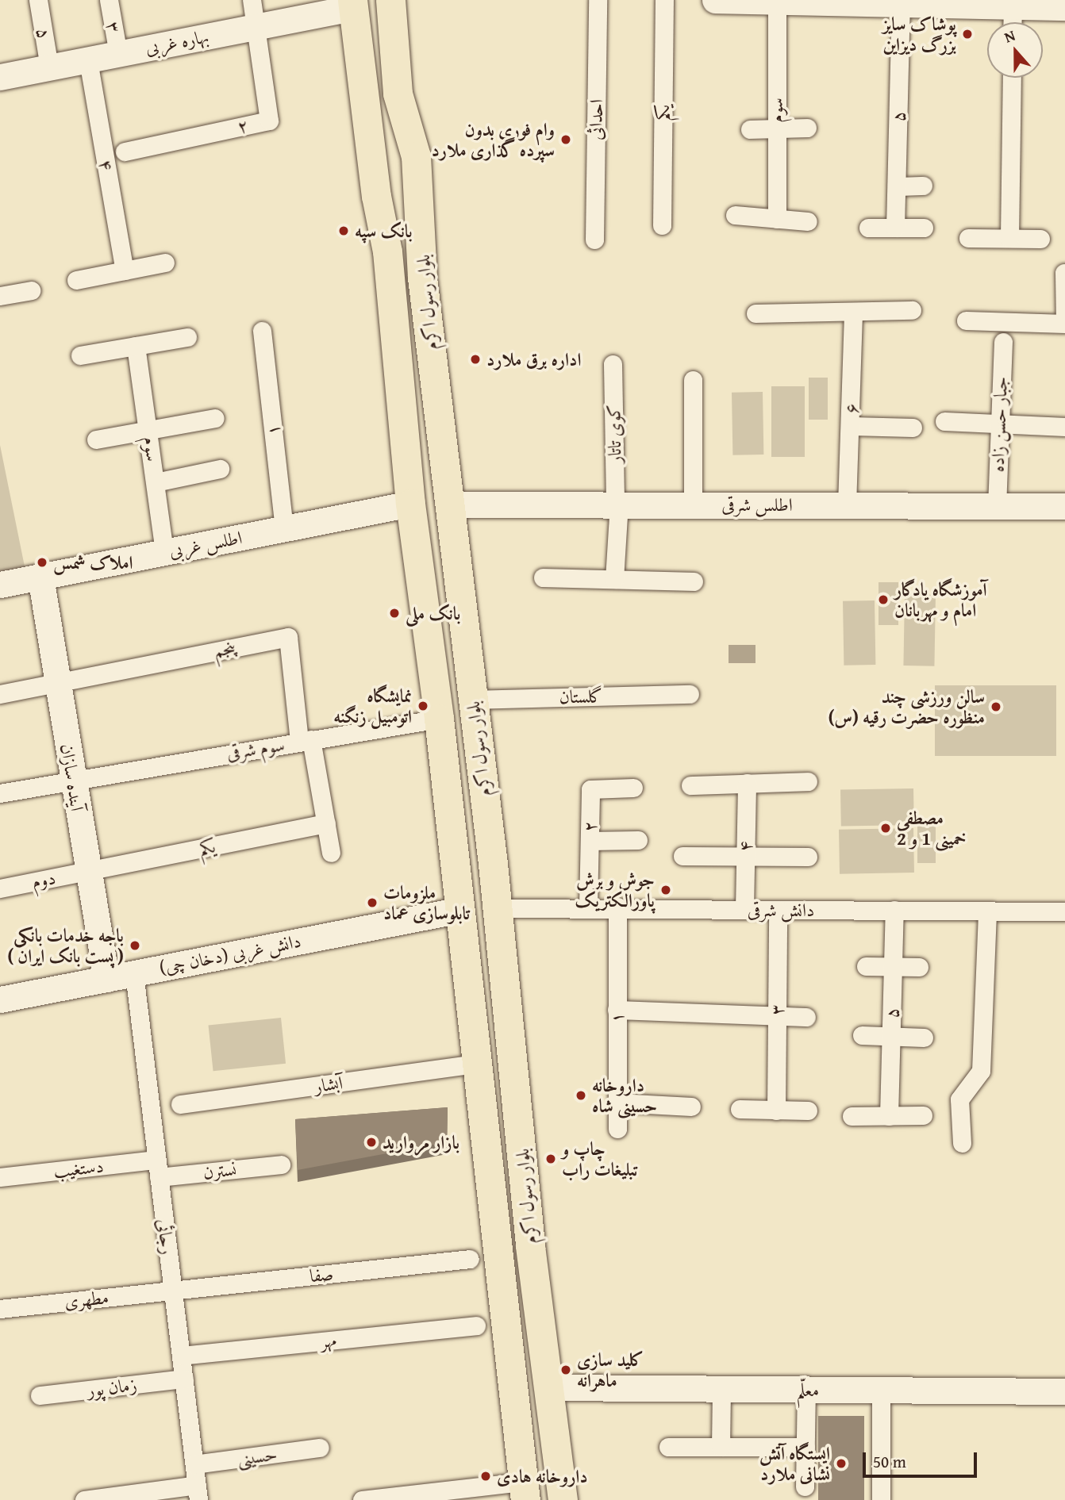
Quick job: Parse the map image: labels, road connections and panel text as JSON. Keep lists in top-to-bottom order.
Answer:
{
  "streets": {
    "main road": ["بلوار رسول اکرم"],
    "street": [
      "۳",
      "۵",
      "بهاره غربی",
      "سوم",
      "یکم",
      "احداثی",
      "۲",
      "۴",
      "۶",
      "جبار حسن زاده",
      "۱",
      "کوی تاتار",
      "اطلس شرقی",
      "اطلس غربی",
      "پنجم",
      "گلستان",
      "سوم شرقی",
      "آینده سازان",
      "دوم",
      "دانش شرقی",
      "دانش غربی (دخان چی)",
      "آبشار",
      "دستغیب",
      "نسترن",
      "رجائی",
      "صفا",
      "مطهری",
      "مهر",
      "زمان پور",
      "معلّم",
      "حسینی"
    ]
  },
  "crossings": [
    ["۳", "بهاره غربی"],
    ["۳", "دانش شرقی"],
    ["۵", "بهاره غربی"],
    ["۵", "دانش شرقی"],
    ["بهاره غربی", "۲"],
    ["بهاره غربی", "۴"],
    ["بهاره غربی", "بلوار رسول اکرم"],
    ["سوم", "اطلس غربی"],
    ["یکم", "آینده سازان"],
    ["یکم", "دوم"],
    ["۲", "دانش شرقی"],
    ["۴", "دانش شرقی"],
    ["بلوار رسول اکرم", "اطلس شرقی"],
    ["بلوار رسول اکرم", "اطلس غربی"],
    ["بلوار رسول اکرم", "گلستان"],
    ["بلوار رسول اکرم", "سوم شرقی"],
    ["بلوار رسول اکرم", "دانش شرقی"],
    ["بلوار رسول اکرم", "دانش غربی (دخان چی)"],
    ["بلوار رسول اکرم", "آبشار"],
    ["بلوار رسول اکرم", "صفا"],
    ["بلوار رسول اکرم", "معلّم"],
    ["۶", "اطلس شرقی"],
    ["جبار حسن زاده", "اطلس شرقی"],
    ["۱", "اطلس غربی"],
    ["۱", "دانش شرقی"],
    ["کوی تاتار", "اطلس شرقی"],
    ["اطلس غربی", "آینده سازان"],
    ["پنجم", "سوم شرقی"],
    ["پنجم", "آینده سازان"],
    ["سوم شرقی", "آینده سازان"],
    ["آینده سازان", "دوم"],
    ["آینده سازان", "دانش غربی (دخان چی)"],
    ["دانش غربی (دخان چی)", "رجائی"],
    ["دستغیب", "نسترن"],
    ["دستغیب", "رجائی"],
    ["نسترن", "رجائی"],
    ["رجائی", "صفا"],
    ["رجائی", "مطهری"],
    ["رجائی", "مهر"],
    ["رجائی", "زمان پور"],
    ["رجائی", "حسینی"],
    ["صفا", "مطهری"]
  ],
  "places": [
    "پوشاک سایز بزرگ دیزاین",
    "وام فوری بدون سپرده گذاری ملارد",
    "بانک سپه",
    "اداره برق ملارد",
    "املاک شمس",
    "آموزشگاه یادگار امام و مهربانان",
    "بانک ملی",
    "نمایشگاه اتومبیل زنگنه",
    "سالن ورزشی چند منظوره حضرت رقیه (س)",
    "مصطفی خمینی 1 و 2",
    "جوش و برش پاورالکتریک",
    "ملزومات تابلوسازی عماد",
    "باجه خدمات بانکی ( پست بانک ایران )",
    "داروخانه حسینی شاه",
    "بازار مروارید",
    "چاپ و تبلیغات راب",
    "کلید سازی ماهرانه",
    "ایستگاه آتش نشانی ملارد",
    "داروخانه هادی"
  ],
  "scale_bar": "50 m",
  "north": "top"
}
